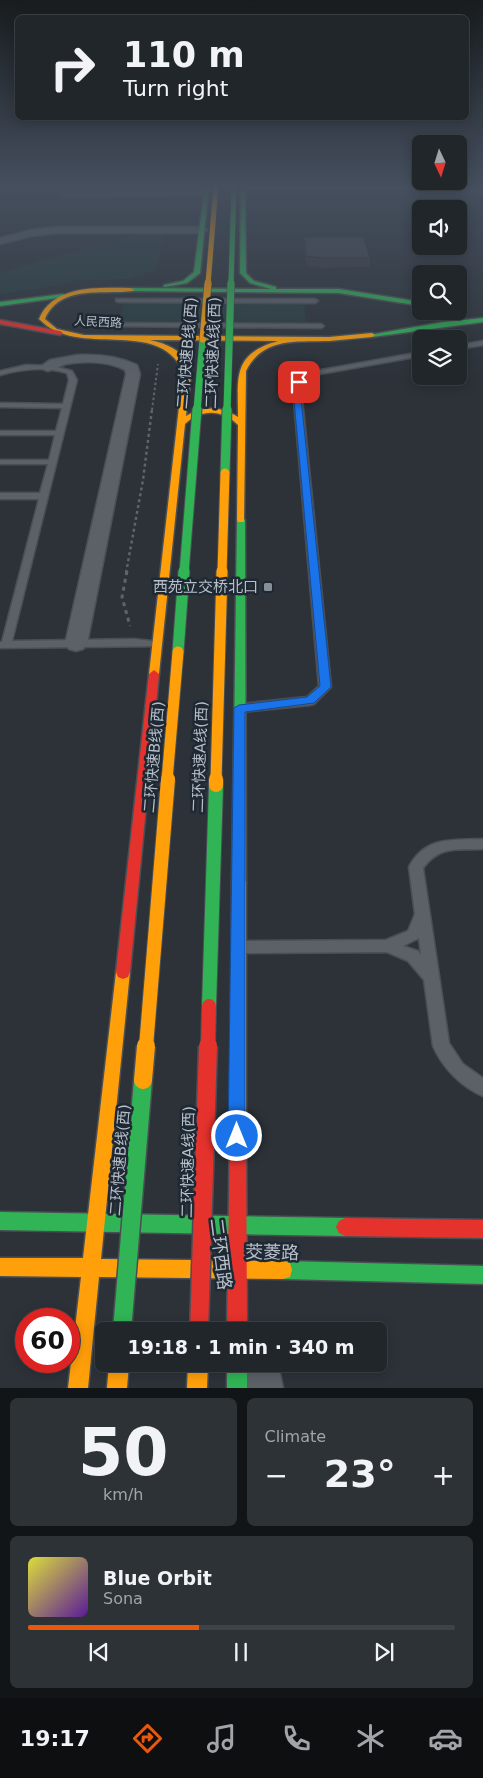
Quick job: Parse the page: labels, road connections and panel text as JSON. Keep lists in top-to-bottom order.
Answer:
{
  "streets": {
    "main road": [
      "人民西路",
      "二环快速B线(西)",
      "二环快速A线(西)",
      "茭菱路",
      "二环西路"
    ]
  },
  "crossings": [
    ["茭菱路", "二环西路"]
  ],
  "places": {
    "transit": ["西苑立交桥北口"]
  },
  "north": "bottom",
  "page": {
    "turn": ["110 m", "Turn right"],
    "limit": "60",
    "trip": "19:18 · 1 min · 340 m",
    "tile": [
      ["50", "km/h"],
      "Climate"
    ],
    "heat": ["−", "23°", "+"],
    "song": ["Blue Orbit", "Sona"],
    "tabs": "19:17"
  }
}
